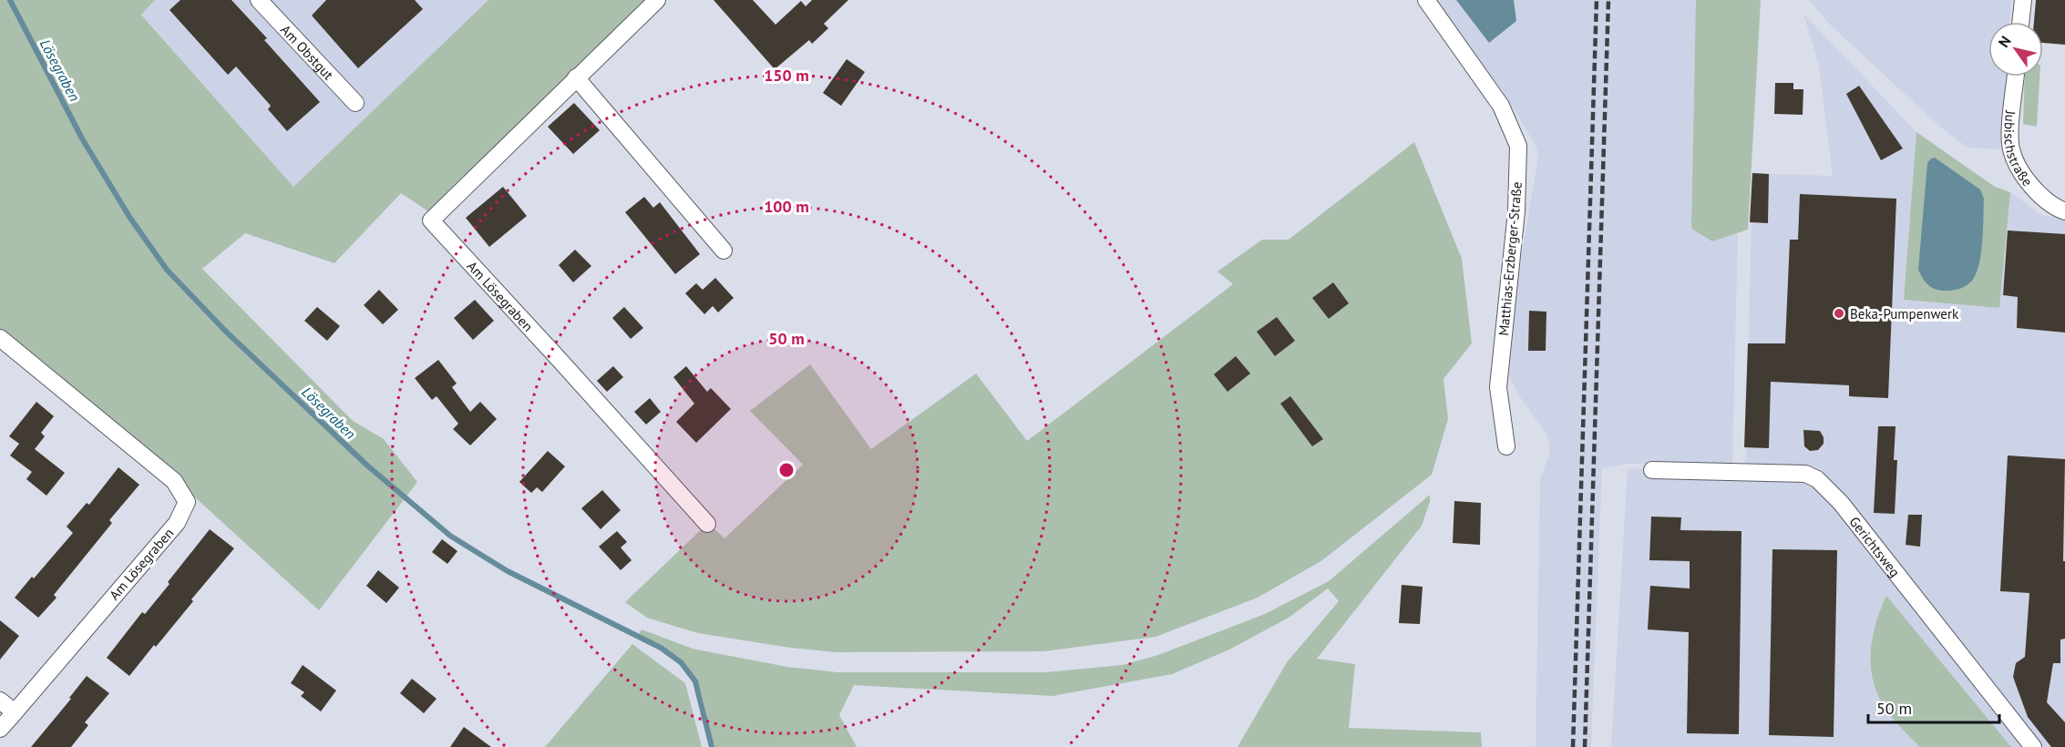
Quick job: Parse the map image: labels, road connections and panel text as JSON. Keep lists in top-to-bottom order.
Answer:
{
  "streets": {
    "street": [
      "Am Obstgut",
      "Jubischstraße",
      "Matthias-Erzberger-Straße",
      "Am Lösegraben",
      "Gerichtsweg"
    ]
  },
  "water": ["Lösegraben"],
  "places": ["Beka-Pumpenwerk"],
  "scale_bar": "50 m",
  "north": "top left",
  "rings": ["150 m", "100 m", "50 m"]
}
